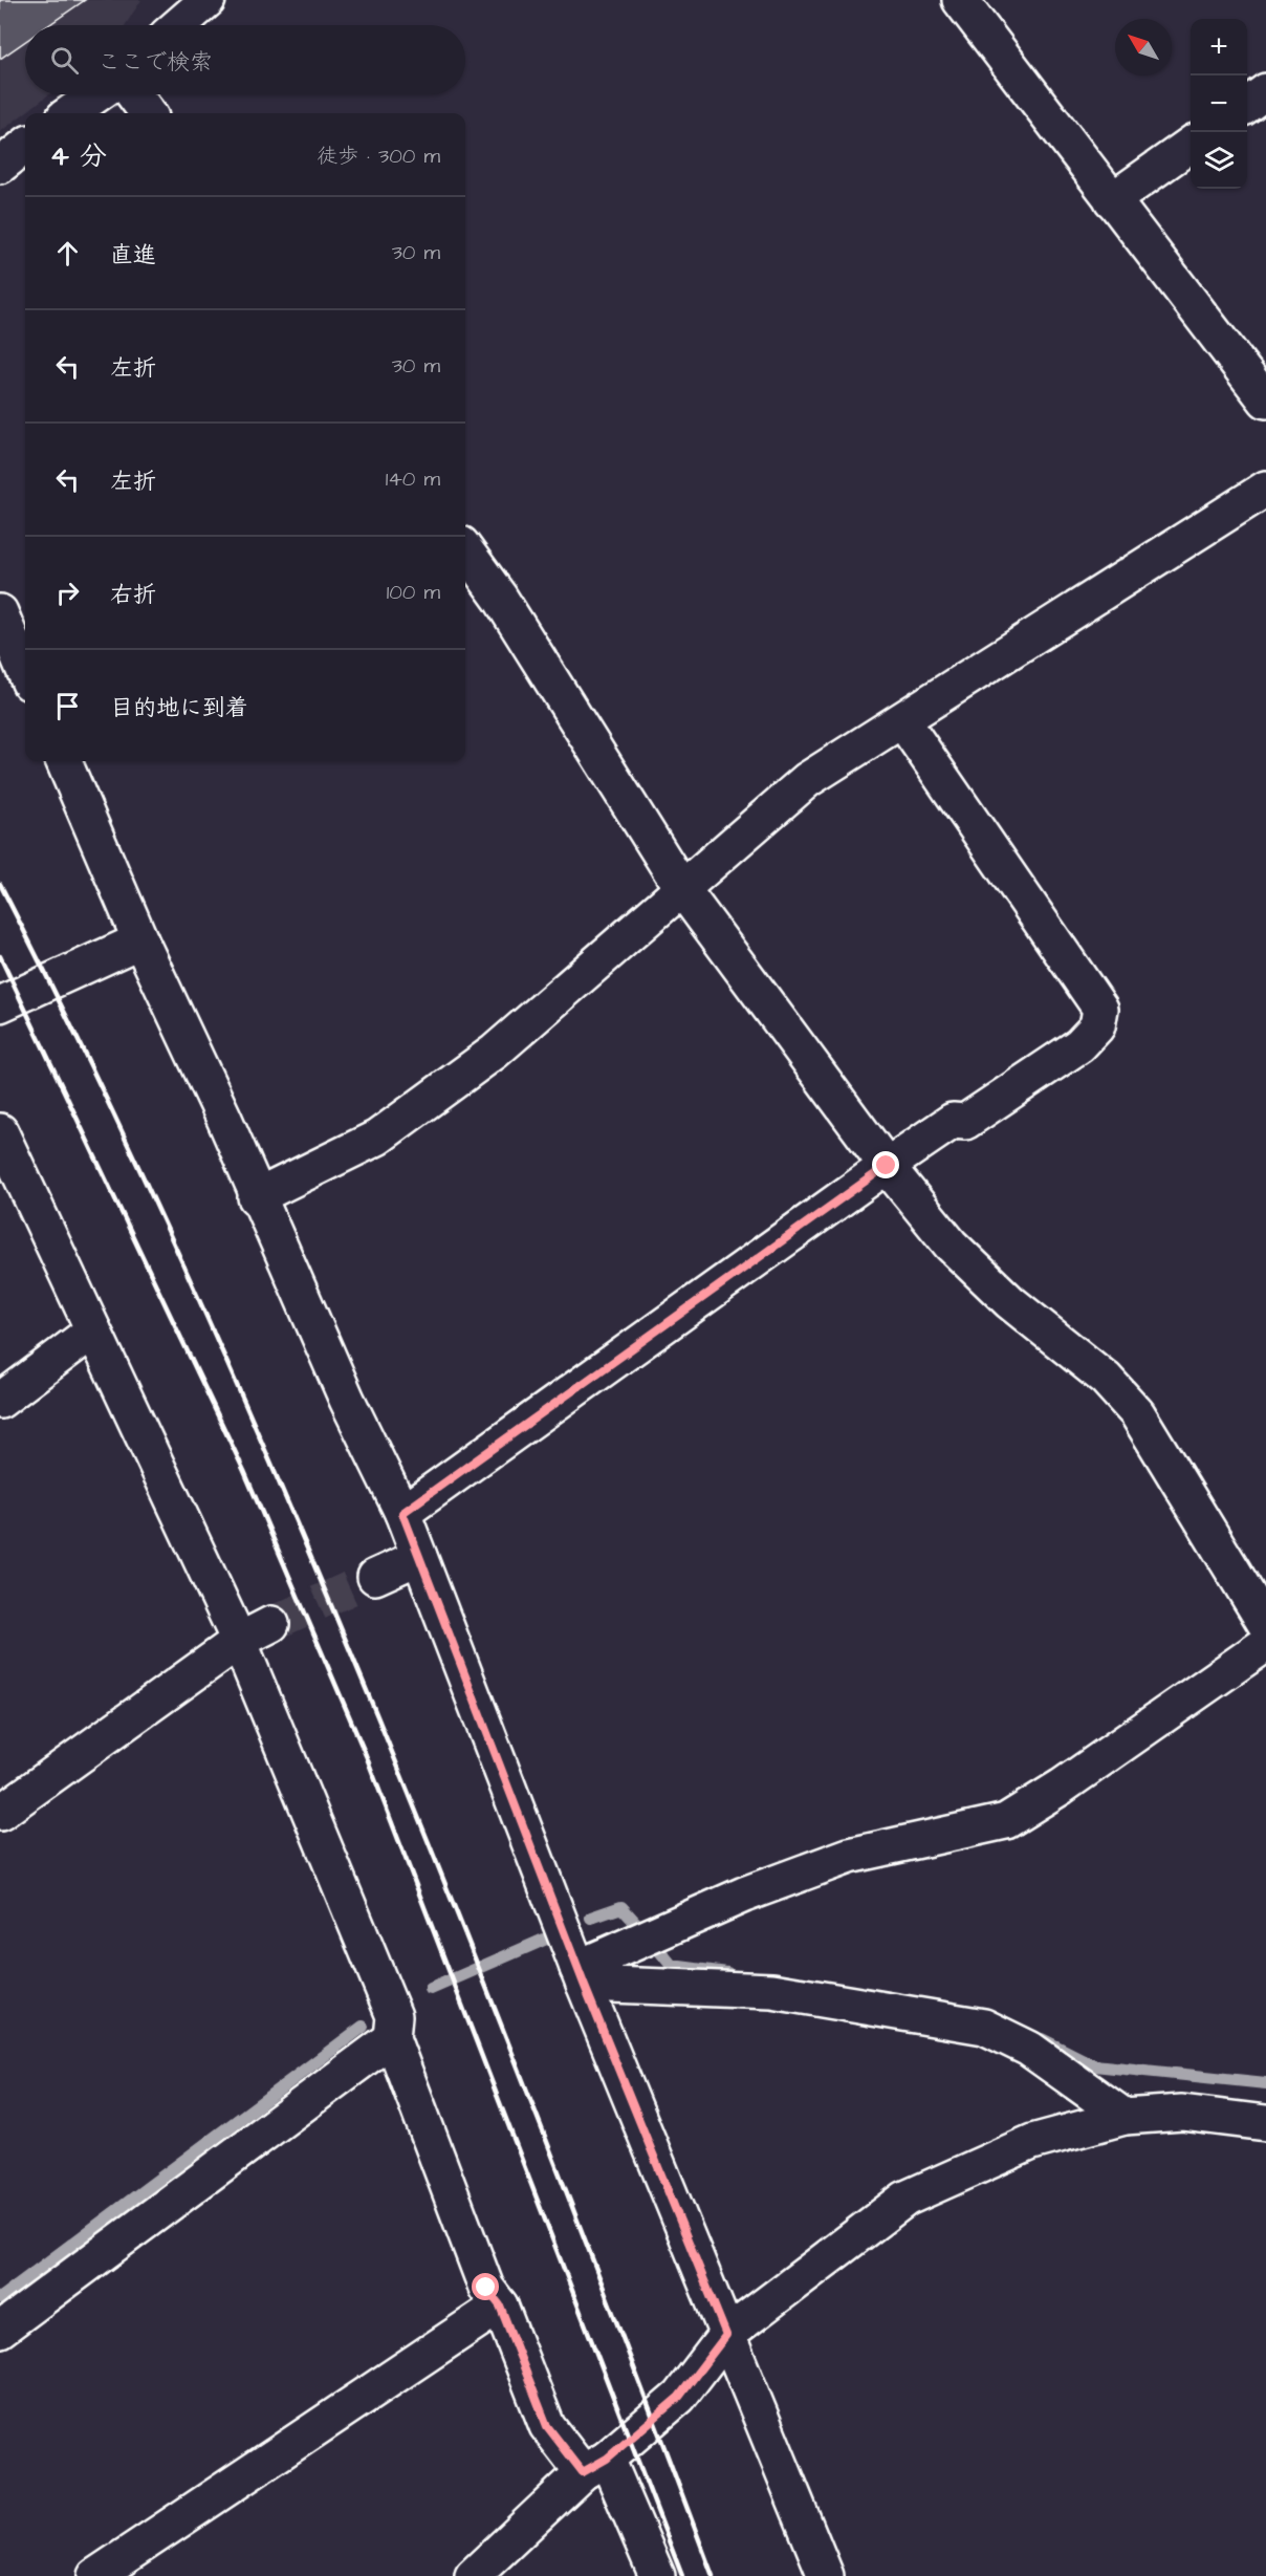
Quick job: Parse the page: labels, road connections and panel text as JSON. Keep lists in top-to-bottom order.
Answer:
{
  "north": "top left",
  "page": {
    "map_buttons": ["+", "−"],
    "search": "ここで検索",
    "heading": ["4 分", "徒歩 · 300 m"],
    "list": [
      ["直進", "30 m"],
      ["左折", "30 m"],
      ["左折", "140 m"],
      ["右折", "100 m"],
      "目的地に到着"
    ]
  }
}
